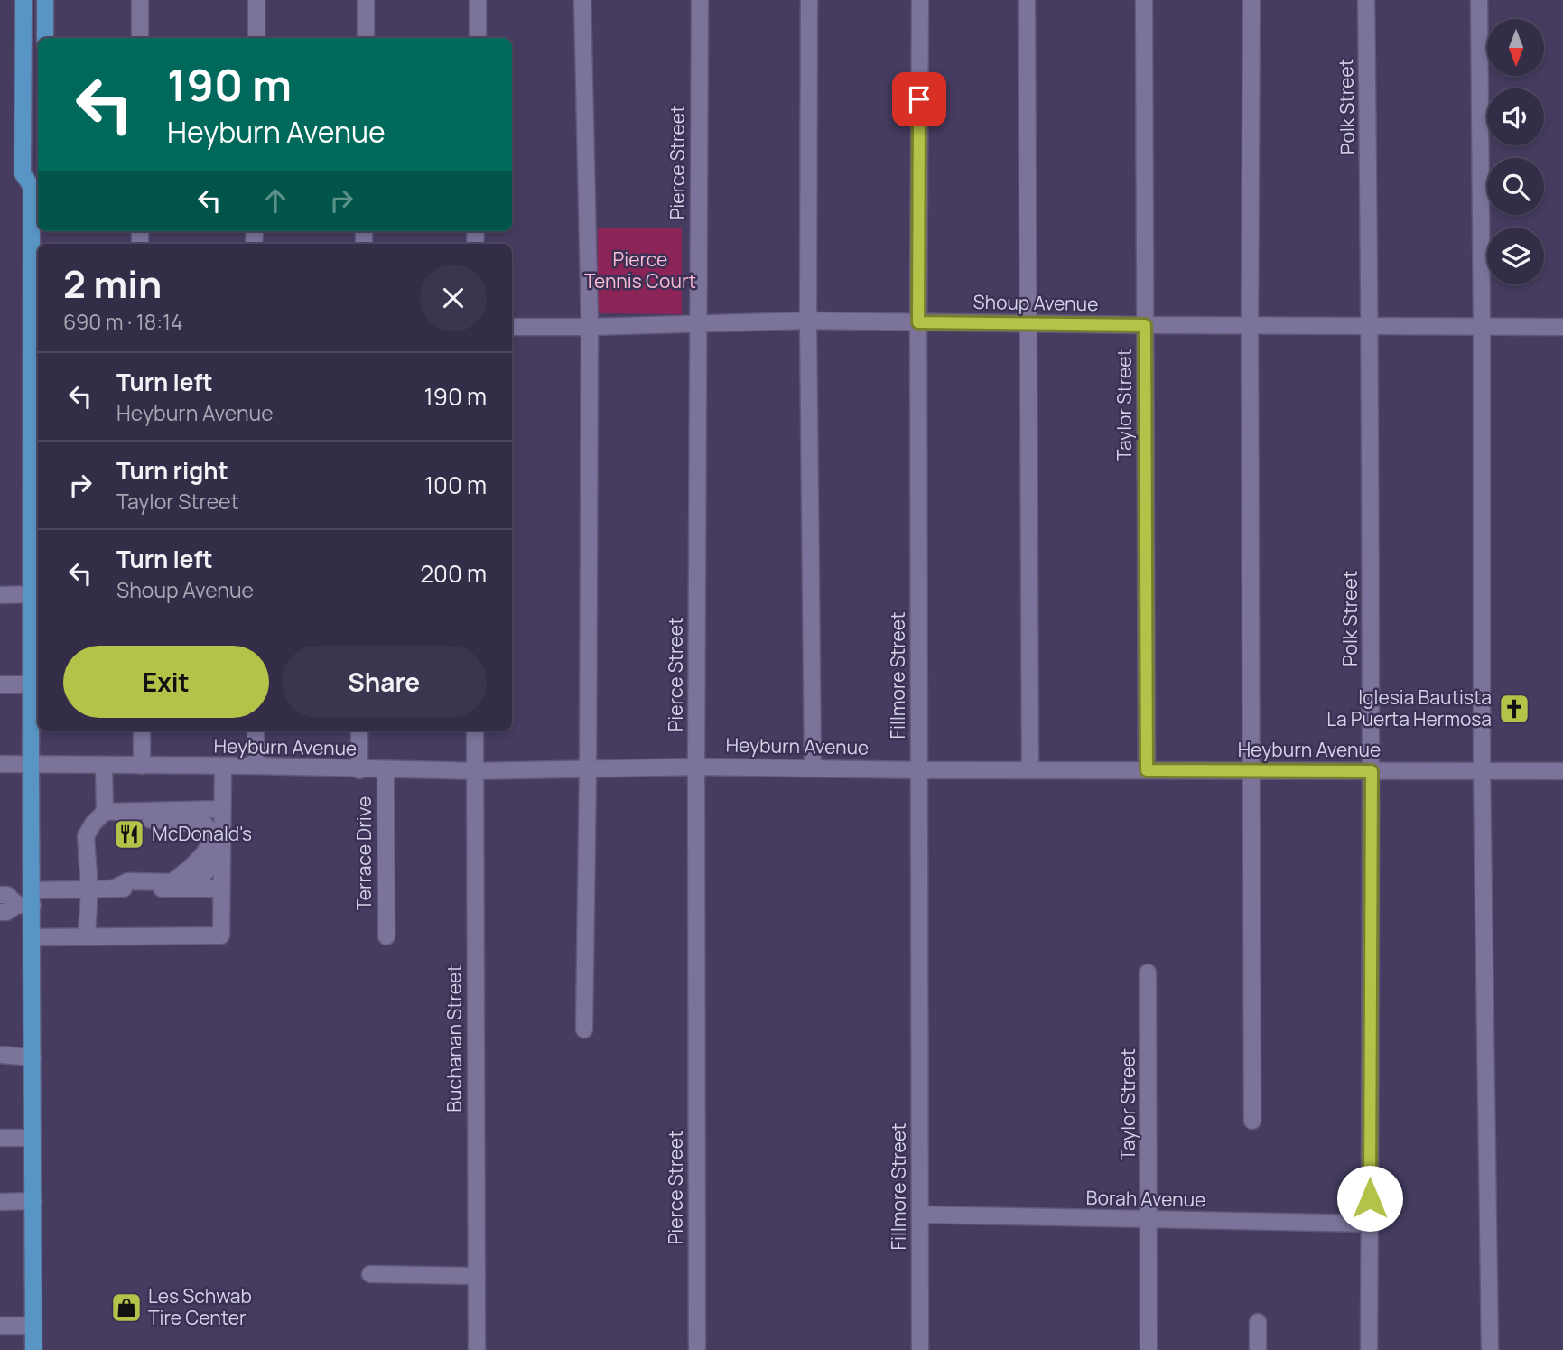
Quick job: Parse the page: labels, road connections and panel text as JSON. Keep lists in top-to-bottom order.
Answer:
{
  "streets": {
    "street": [
      "Polk Street",
      "Pierce Street",
      "Shoup Avenue",
      "Taylor Street",
      "Fillmore Street",
      "Heyburn Avenue",
      "Terrace Drive",
      "Buchanan Street",
      "Borah Avenue"
    ]
  },
  "crossings": [
    ["Polk Street", "Shoup Avenue"],
    ["Polk Street", "Heyburn Avenue"],
    ["Polk Street", "Borah Avenue"],
    ["Pierce Street", "Shoup Avenue"],
    ["Pierce Street", "Heyburn Avenue"],
    ["Shoup Avenue", "Taylor Street"],
    ["Shoup Avenue", "Fillmore Street"],
    ["Taylor Street", "Heyburn Avenue"],
    ["Taylor Street", "Borah Avenue"],
    ["Fillmore Street", "Heyburn Avenue"],
    ["Fillmore Street", "Borah Avenue"],
    ["Heyburn Avenue", "Terrace Drive"],
    ["Heyburn Avenue", "Buchanan Street"]
  ],
  "parks": ["Pierce Tennis Court"],
  "places": {
    "church": ["Iglesia Bautista La Puerta Hermosa"],
    "restaurant": ["McDonald's"],
    "shop": ["Les Schwab Tire Center"]
  },
  "north": "bottom",
  "page": {
    "turn": ["190 m", "Heyburn Avenue"],
    "heading": ["2 min", "690 m · 18:14"],
    "list": [
      {
        "name": "Turn left",
        "note": "Heyburn Avenue",
        "value": "190 m"
      },
      {
        "name": "Turn right",
        "note": "Taylor Street",
        "value": "100 m"
      },
      {
        "name": "Turn left",
        "note": "Shoup Avenue",
        "value": "200 m"
      }
    ],
    "buttons": ["Exit", "Share"]
  }
}
